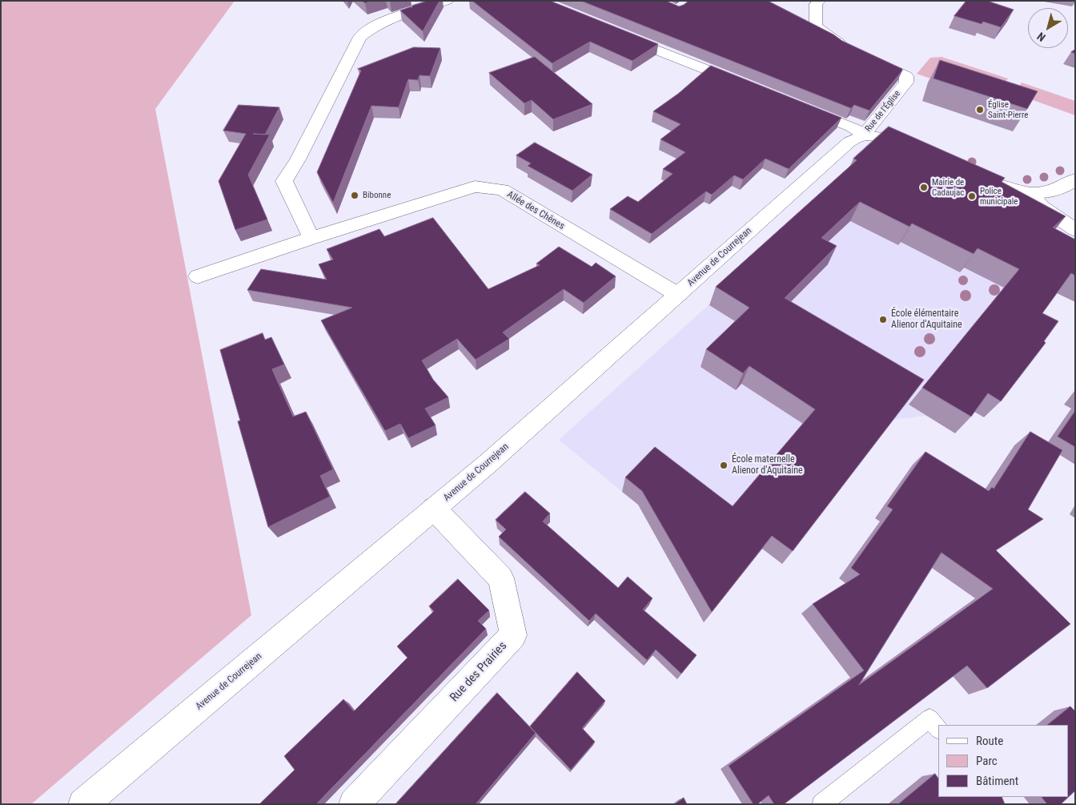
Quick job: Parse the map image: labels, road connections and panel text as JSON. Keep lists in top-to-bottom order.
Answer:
{
  "streets": {
    "street": [
      "Rue de l'Église",
      "Allée des Chênes",
      "Avenue de Courrejean",
      "Rue des Prairies"
    ]
  },
  "crossings": [
    ["Rue de l'Église", "Avenue de Courrejean"],
    ["Allée des Chênes", "Avenue de Courrejean"],
    ["Avenue de Courrejean", "Rue des Prairies"]
  ],
  "places": [
    "Église Saint-Pierre",
    "Mairie de Cadaujac",
    "Bibonne",
    "Police municipale",
    "École élémentaire Alienor d'Aquitaine",
    "École maternelle Alienor d'Aquitaine"
  ],
  "legend": ["Route", "Parc", "Bâtiment"],
  "north": "bottom left"
}
